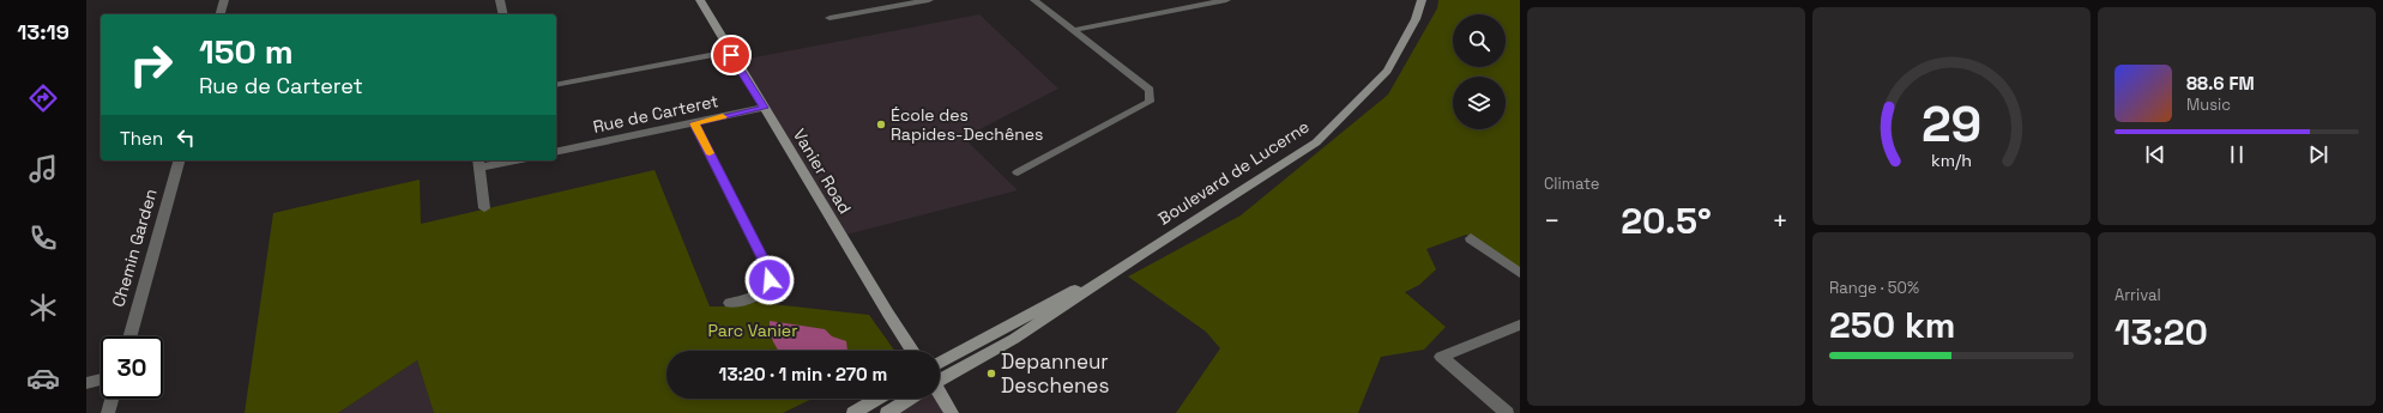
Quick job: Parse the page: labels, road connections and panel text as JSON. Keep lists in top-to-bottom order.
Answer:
{
  "streets": {
    "main road": ["Vanier Road", "Boulevard de Lucerne"],
    "street": ["Rue de Carteret", "Chemin Garden"]
  },
  "crossings": [
    ["Rue de Carteret", "Vanier Road"]
  ],
  "parks": ["Parc Vanier"],
  "places": ["École des Rapides-Dechênes", "Depanneur Deschenes"],
  "page": {
    "tabs": "13:19",
    "tile": [
      "Climate",
      ["Range · 50%", "250 km"],
      ["Arrival", "13:20"]
    ],
    "turn": ["150 m", "Rue de Carteret"],
    "song": ["88.6 FM", "Music"],
    "then": "Then",
    "heat": ["−", "20.5°", "+"],
    "limit": "30",
    "trip": "13:20 · 1 min · 270 m",
    "gauge": ["29", "km/h"]
  }
}
